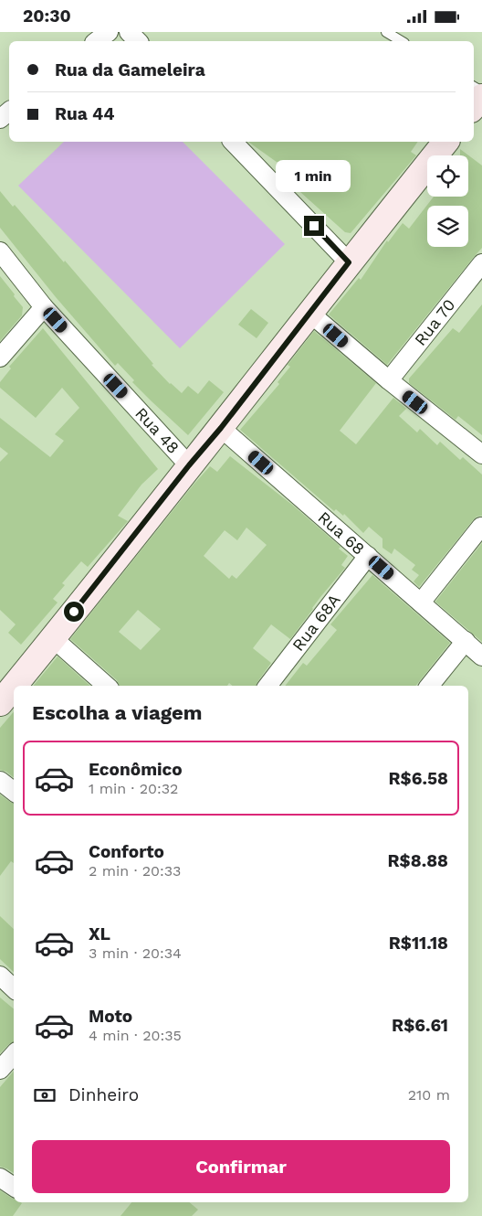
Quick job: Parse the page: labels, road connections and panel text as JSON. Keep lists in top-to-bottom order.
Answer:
{
  "streets": {
    "street": [
      "Rua 70",
      "Rua 48",
      "Rua 68",
      "Rua 68A"
    ]
  },
  "crossings": [
    ["Rua 68", "Rua 68A"]
  ],
  "page": {
    "status": "20:30",
    "banner": ["Rua da Gameleira", "Rua 44"],
    "bubble": "1 min",
    "heading": "Escolha a viagem",
    "list": [
      {
        "name": "Econômico",
        "note": "1 min · 20:32",
        "value": "R$6.58"
      },
      {
        "name": "Conforto",
        "note": "2 min · 20:33",
        "value": "R$8.88"
      },
      {
        "name": "XL",
        "note": "3 min · 20:34",
        "value": "R$11.18"
      },
      {
        "name": "Moto",
        "note": "4 min · 20:35",
        "value": "R$6.61"
      }
    ],
    "pay": ["Dinheiro", "210 m"],
    "buttons": "Confirmar"
  }
}
